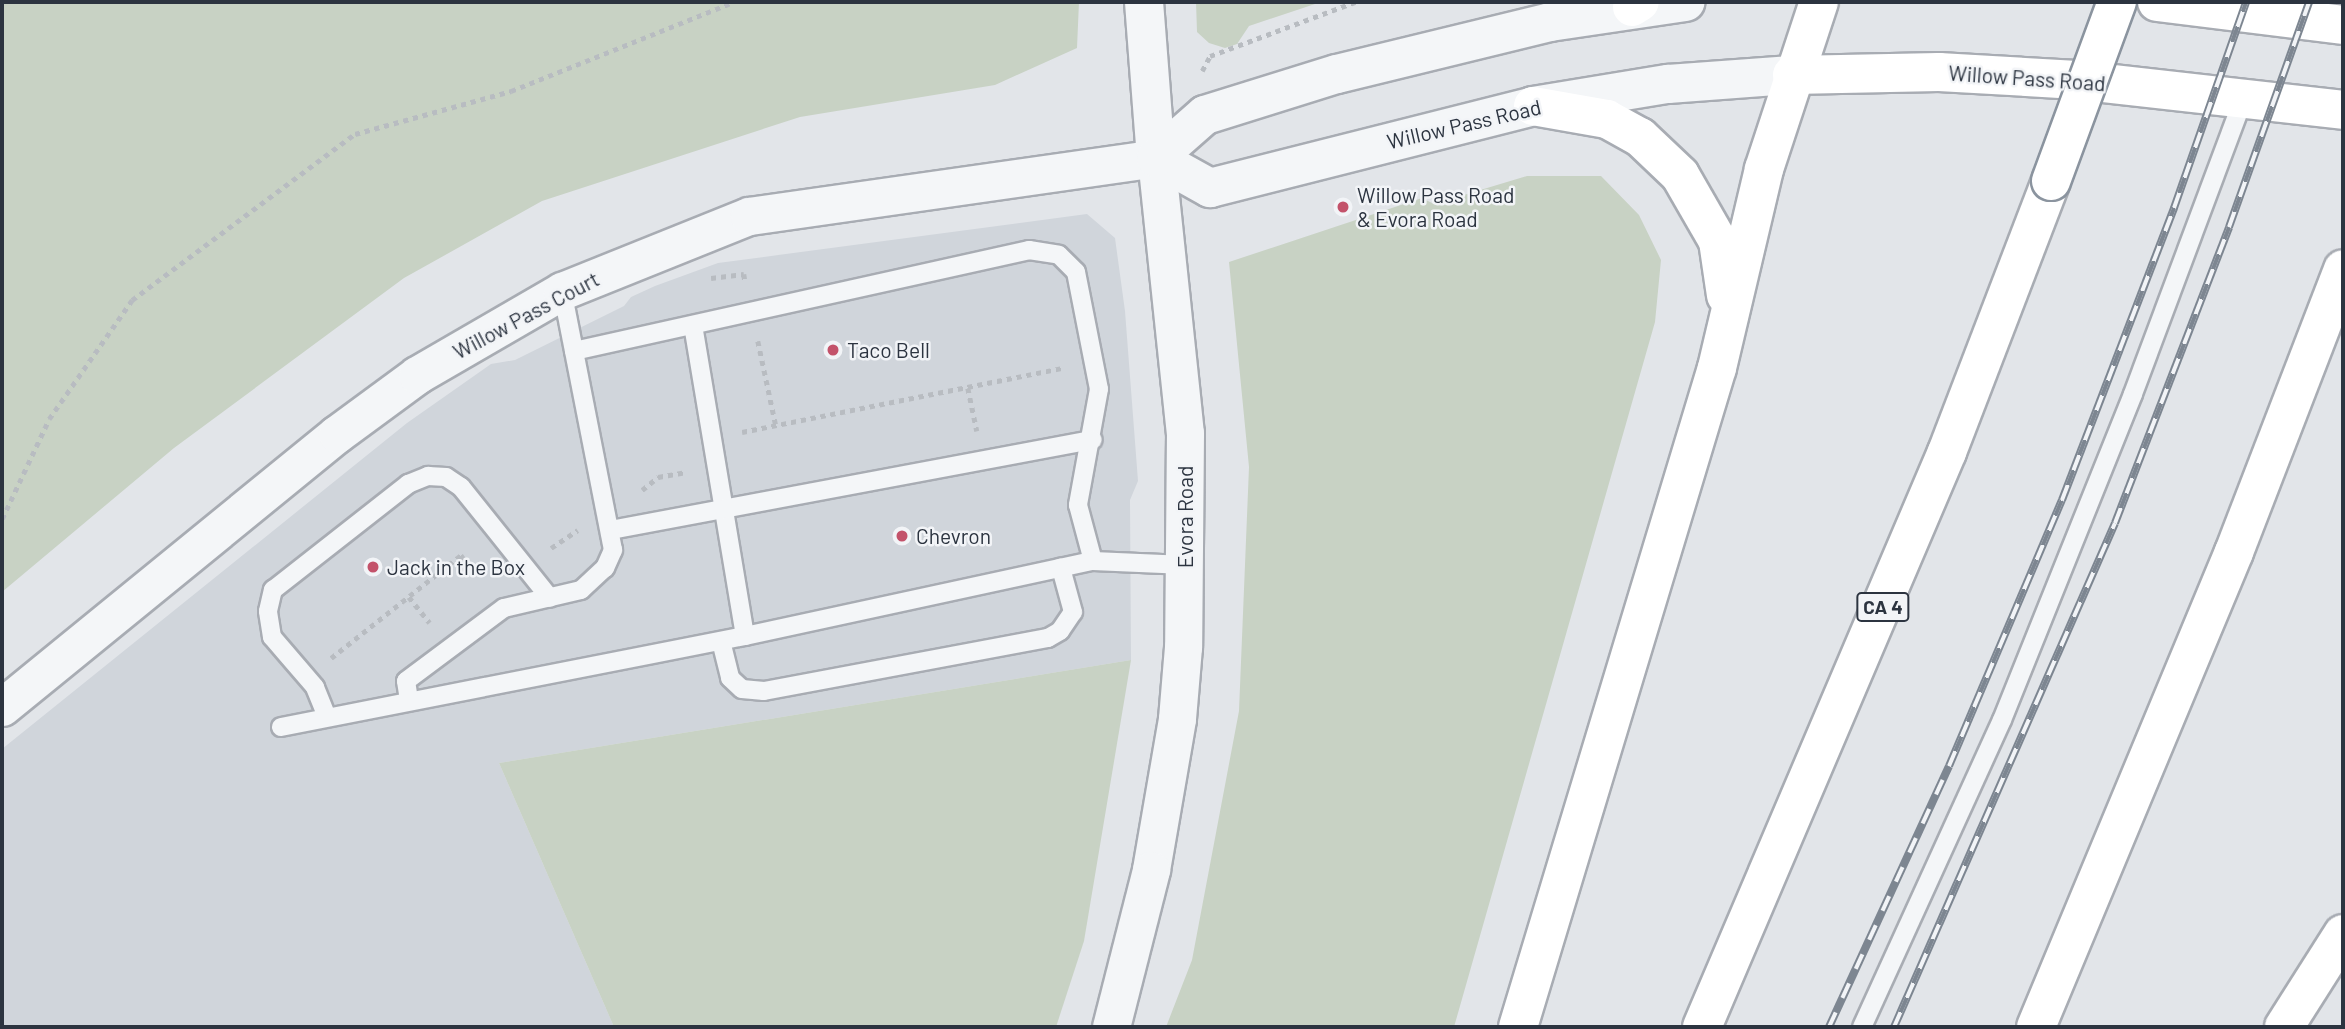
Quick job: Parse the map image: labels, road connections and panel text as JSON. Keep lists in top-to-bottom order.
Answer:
{
  "streets": {
    "main road": ["Willow Pass Road", "CA 4"],
    "street": ["Willow Pass Court", "Evora Road"]
  },
  "crossings": [
    ["Willow Pass Road", "Willow Pass Court"],
    ["Willow Pass Road", "Evora Road"],
    ["Willow Pass Court", "Evora Road"]
  ],
  "places": [
    "Willow Pass Road & Evora Road",
    "Taco Bell",
    "Chevron",
    "Jack in the Box"
  ]
}
